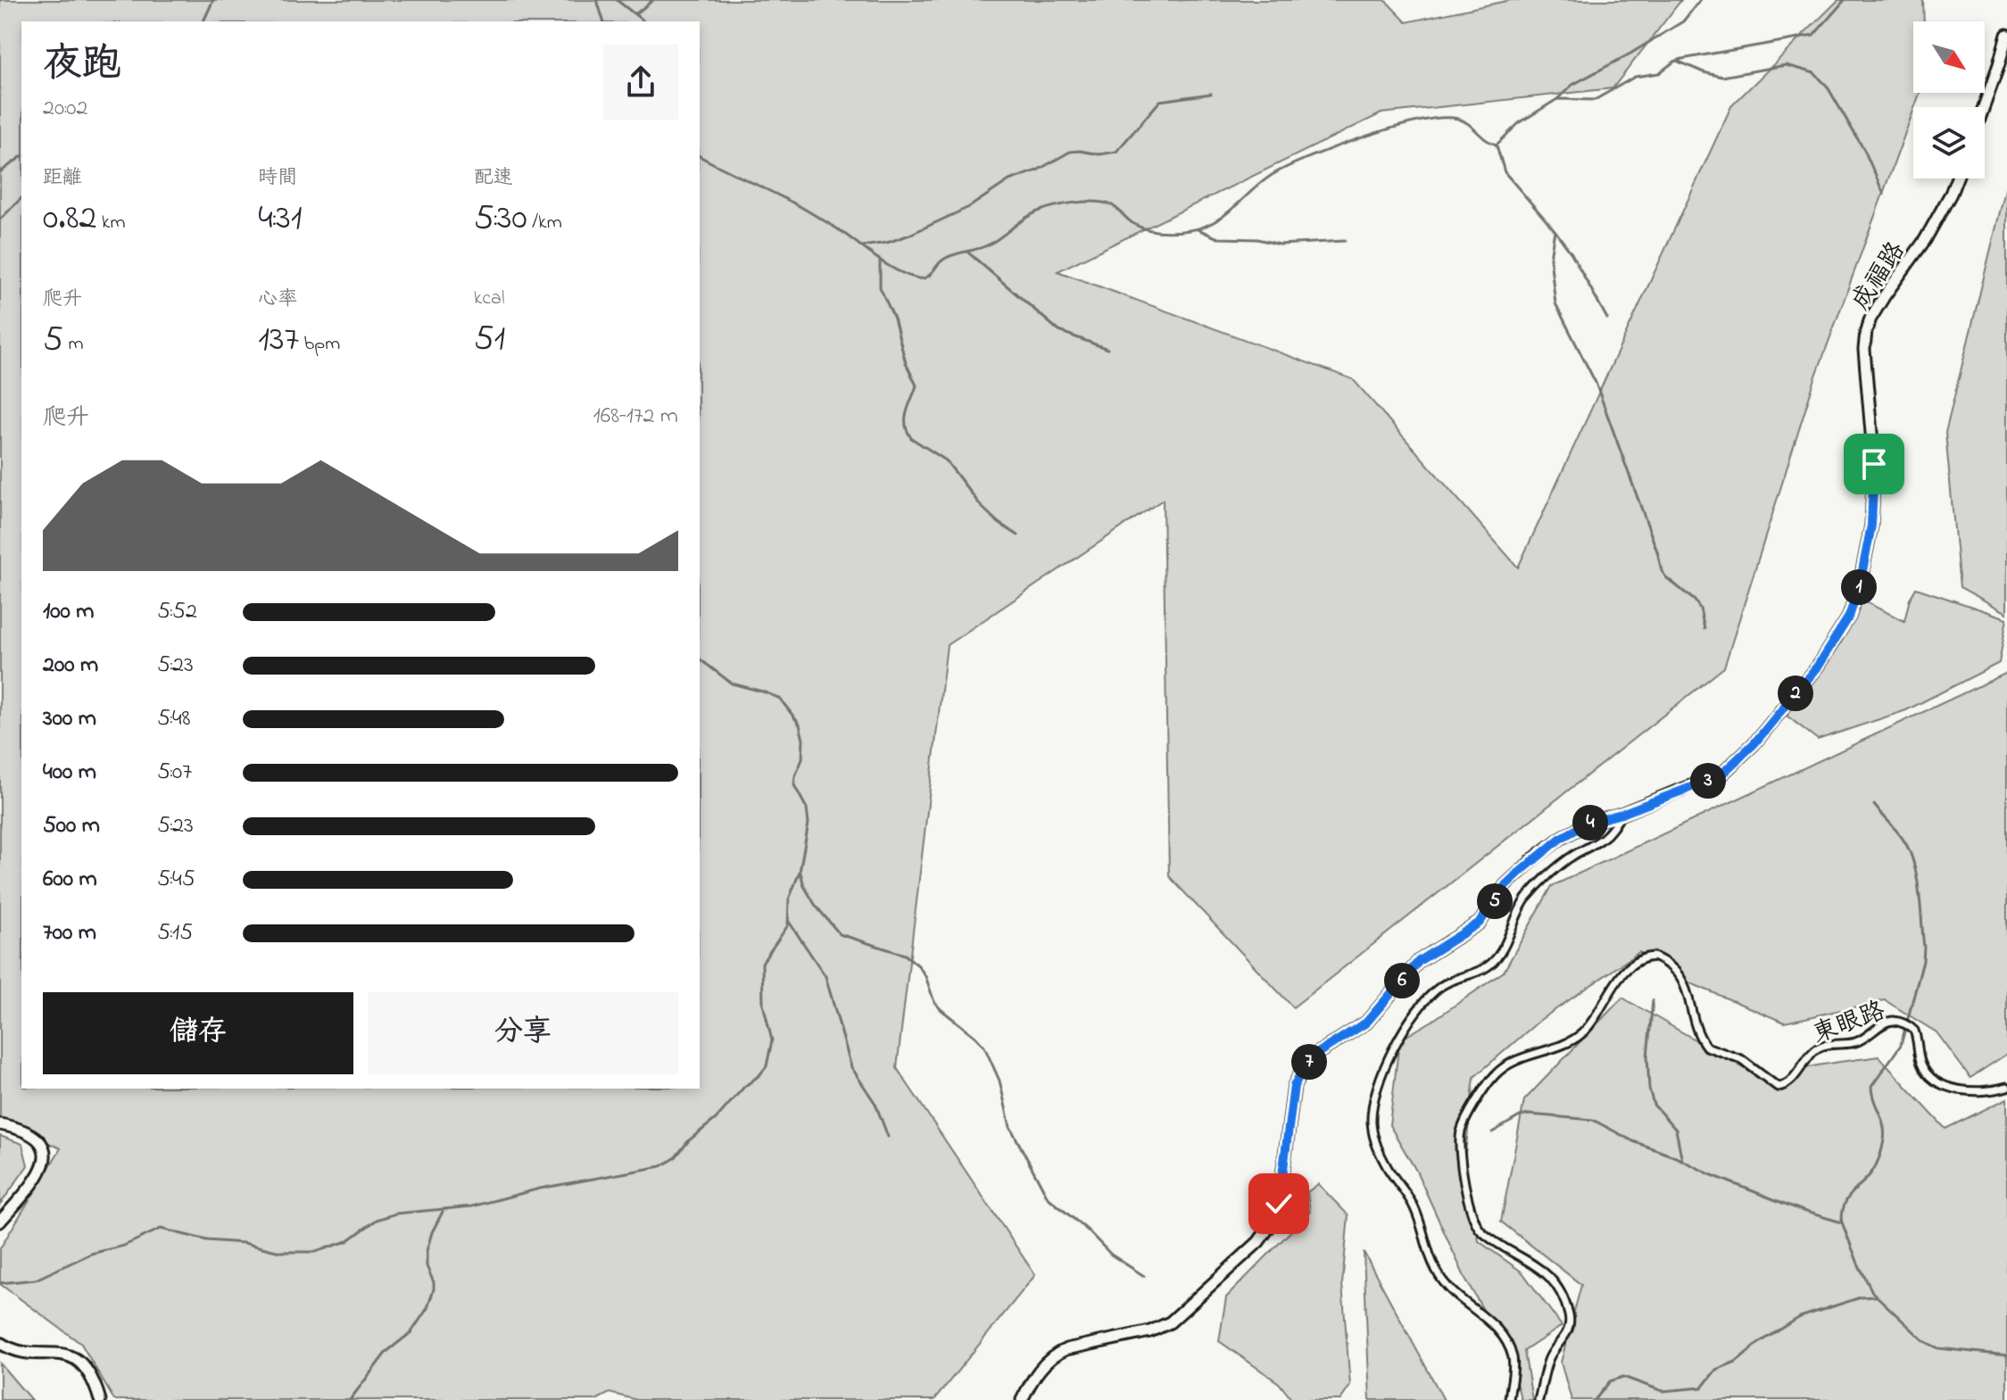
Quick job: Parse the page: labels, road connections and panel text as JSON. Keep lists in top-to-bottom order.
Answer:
{
  "streets": {
    "street": ["成福路", "東眼路"]
  },
  "north": "bottom right",
  "page": {
    "heading": ["夜跑", "20:02"],
    "stats": [
      ["距離", "0.82 km"],
      ["時間", "4:31"],
      ["配速", "5:30 /km"],
      ["爬升", "5 m"],
      ["心率", "137 bpm"],
      ["kcal", "51"]
    ],
    "chart": ["爬升", "168–172 m"],
    "pins": [
      "1",
      "2",
      "3",
      "4",
      "5",
      "6",
      "7"
    ],
    "list": [
      {
        "name": "100 m",
        "note": "5:52"
      },
      {
        "name": "200 m",
        "note": "5:23"
      },
      {
        "name": "300 m",
        "note": "5:48"
      },
      {
        "name": "400 m",
        "note": "5:07"
      },
      {
        "name": "500 m",
        "note": "5:23"
      },
      {
        "name": "600 m",
        "note": "5:45"
      },
      {
        "name": "700 m",
        "note": "5:15"
      }
    ],
    "buttons": ["儲存", "分享"]
  }
}
